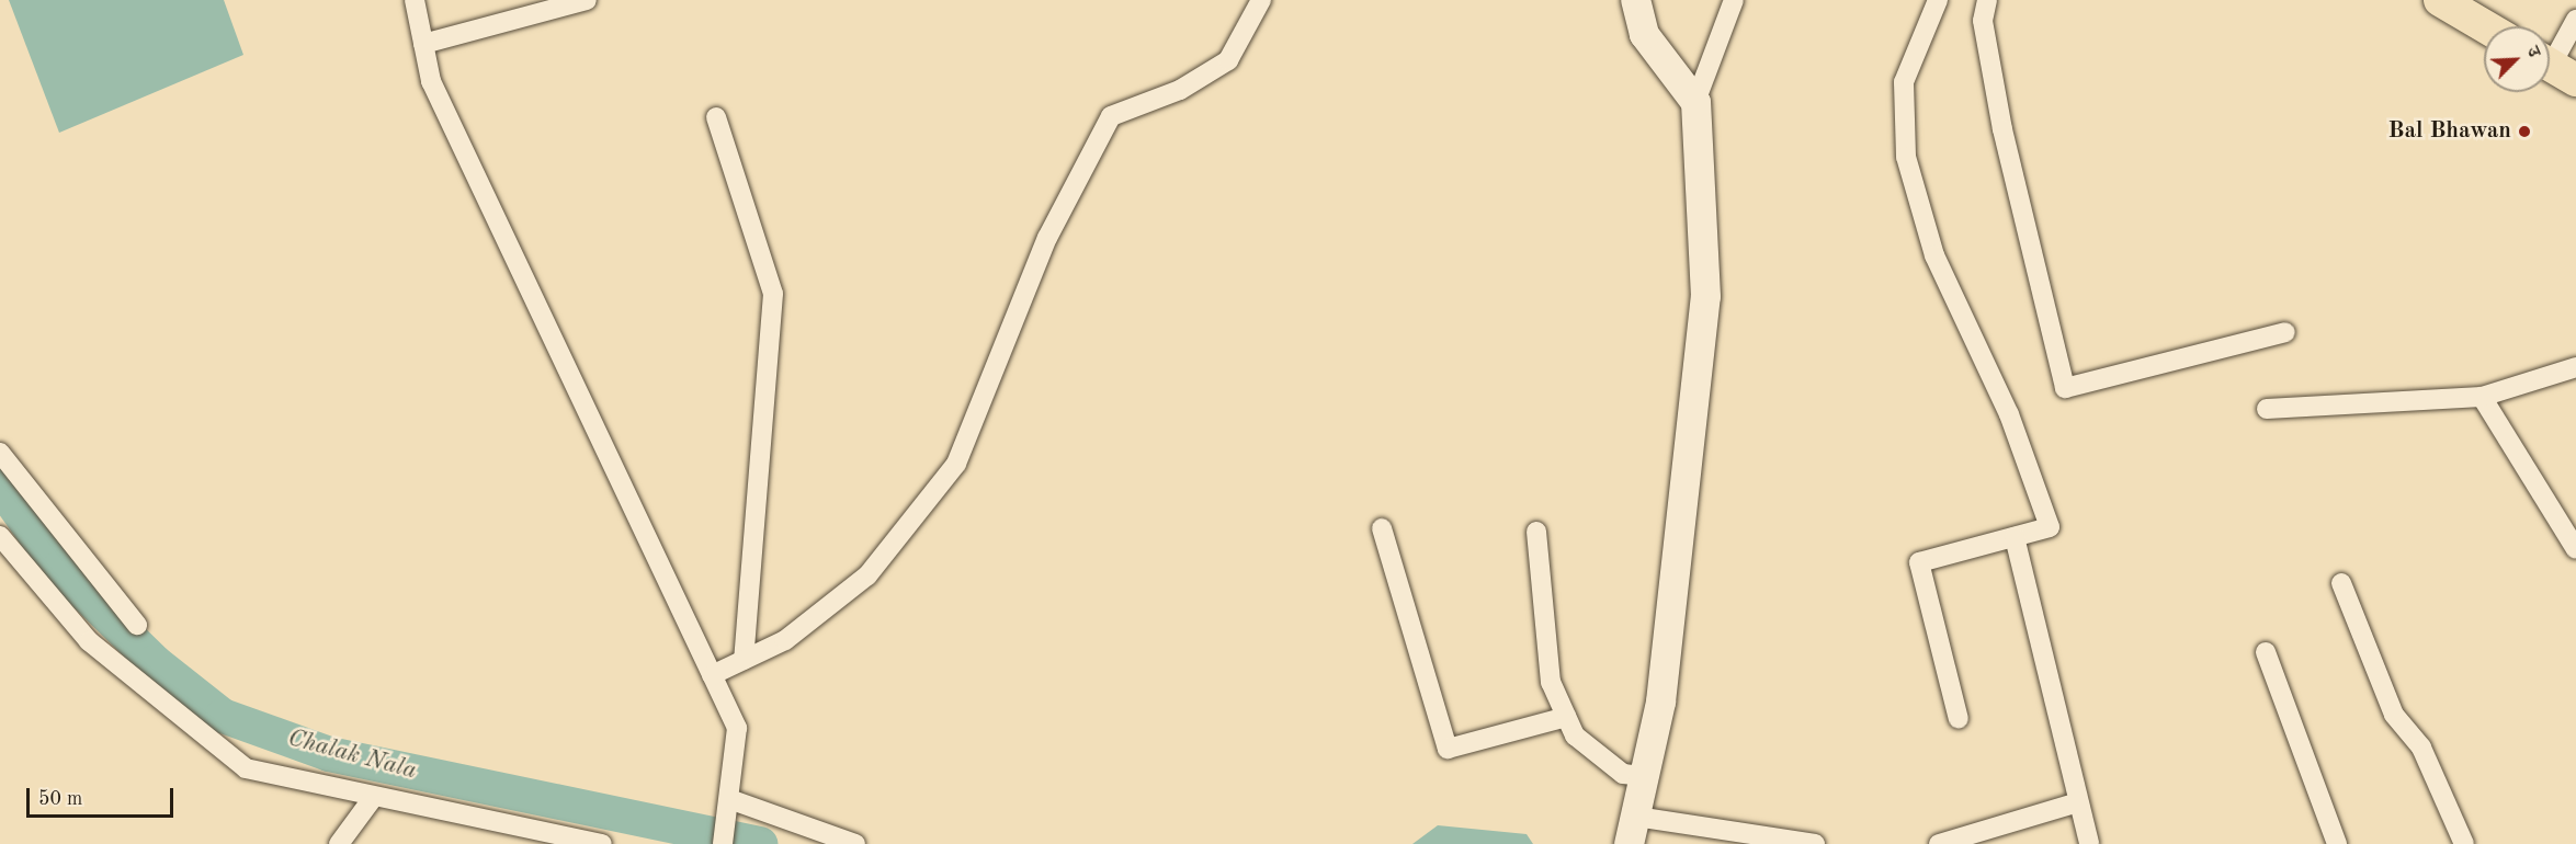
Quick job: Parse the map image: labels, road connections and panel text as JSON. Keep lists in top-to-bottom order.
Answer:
{
  "water": ["Chalak Nala"],
  "places": ["Bal Bhawan"],
  "scale_bar": "50 m",
  "north": "top right"
}
